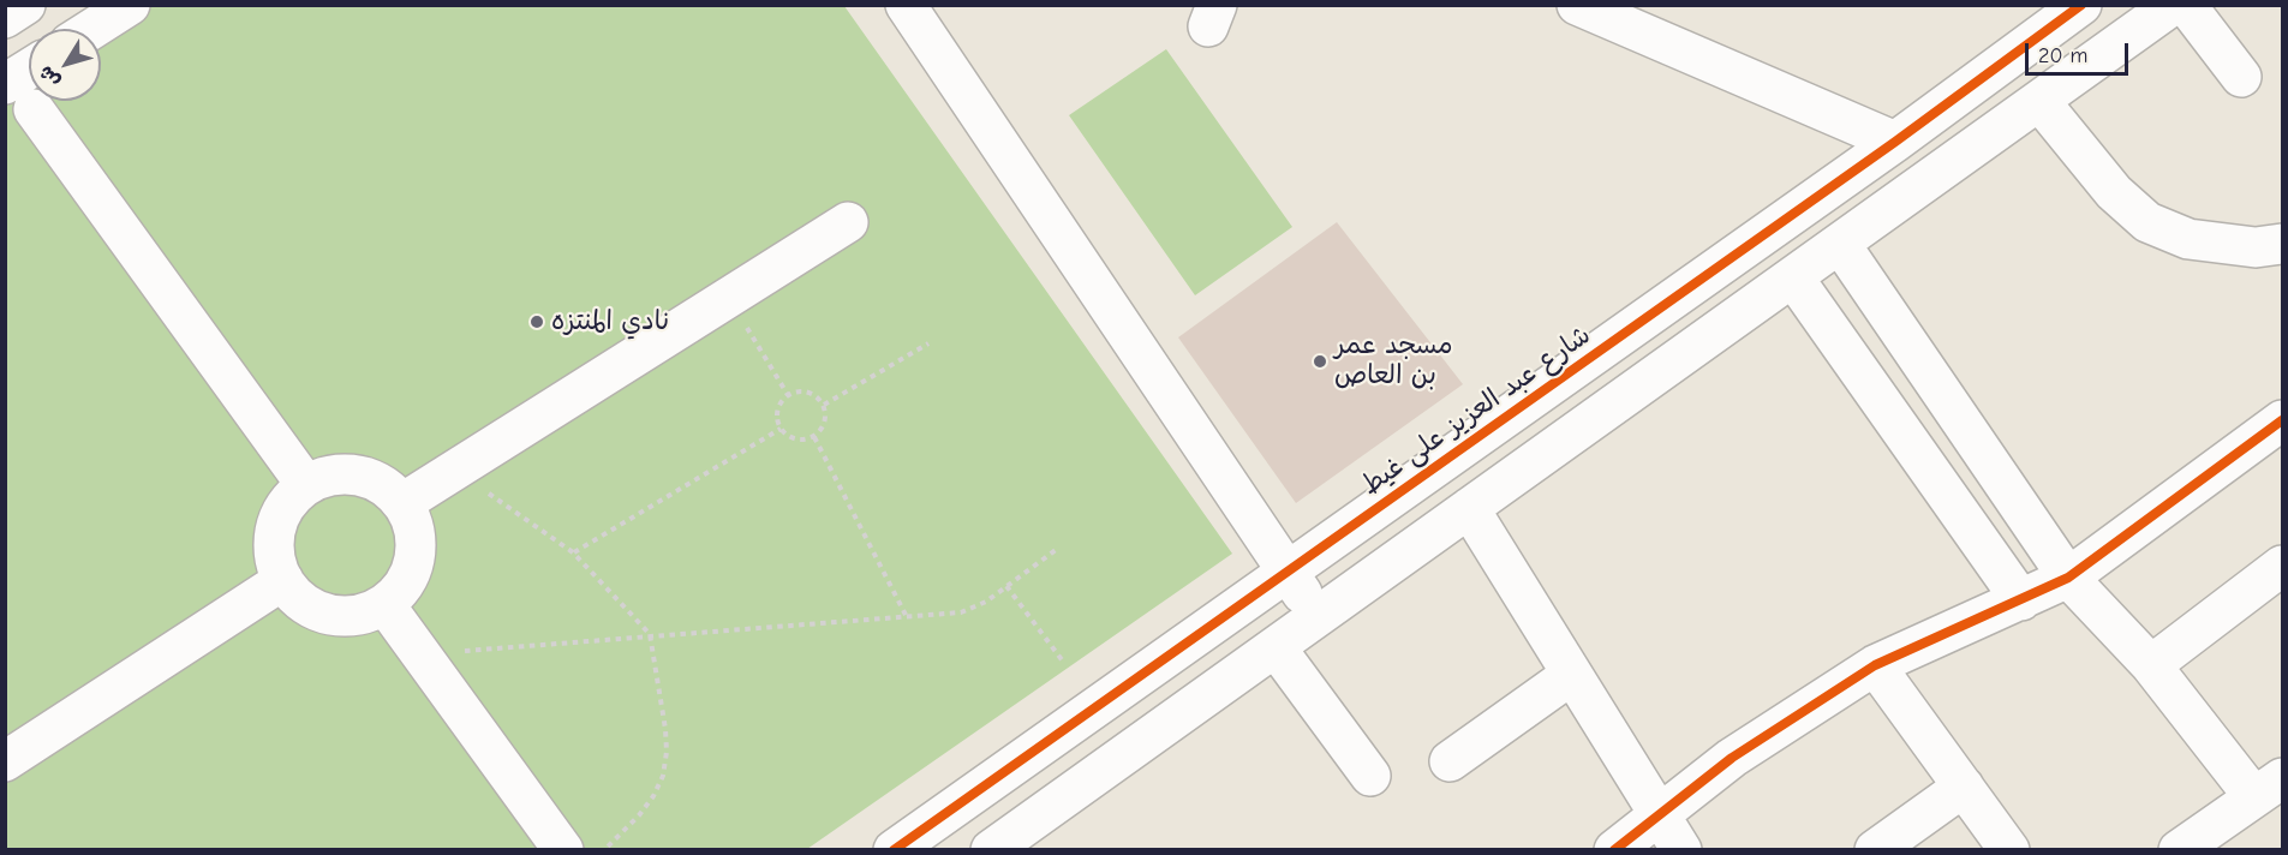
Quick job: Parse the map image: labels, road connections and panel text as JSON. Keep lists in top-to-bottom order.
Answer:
{
  "streets": {
    "street": ["شارع عبد العزيز على غيط"]
  },
  "places": ["نادي المنتزه", "مسجد عمر بن العاص"],
  "scale_bar": "20 m",
  "north": "bottom left"
}
